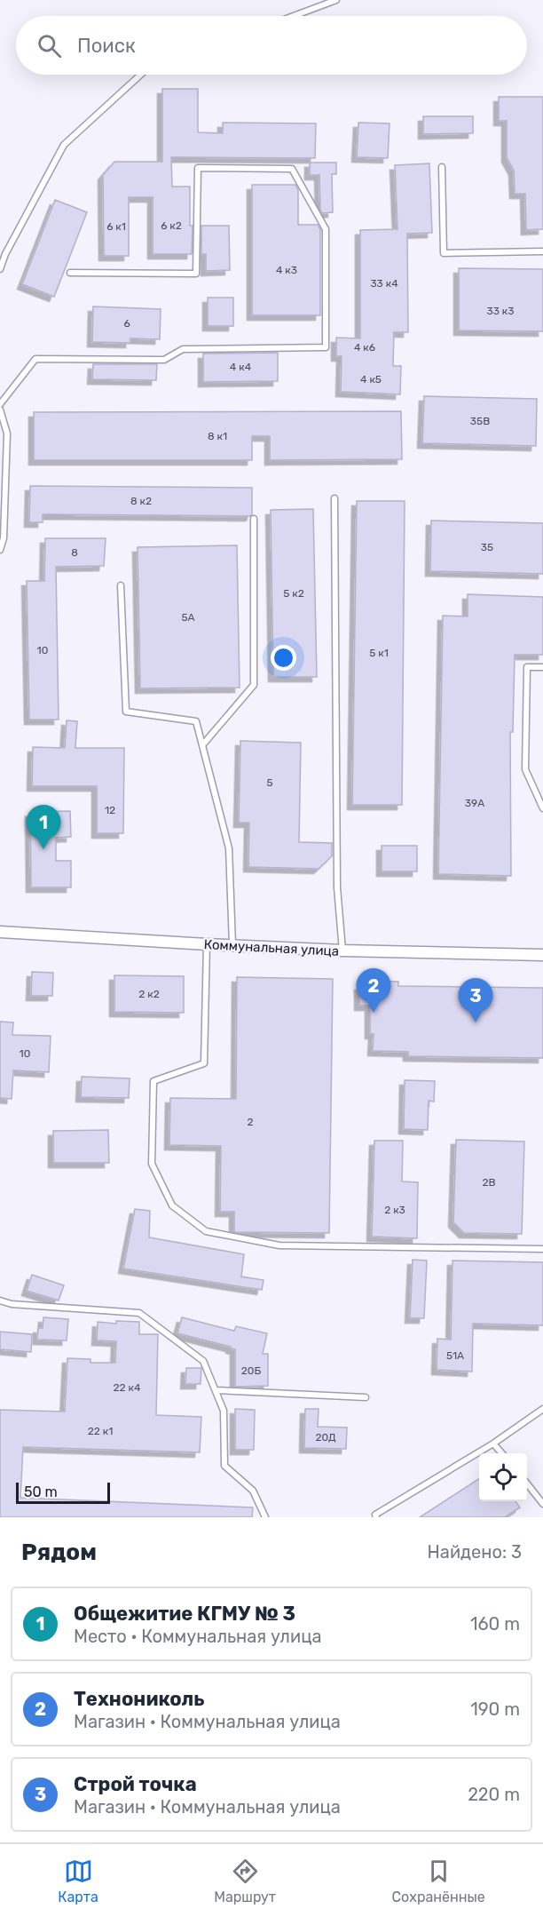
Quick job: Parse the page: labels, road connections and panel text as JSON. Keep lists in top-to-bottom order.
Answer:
{
  "streets": {
    "street": ["Коммунальная улица"]
  },
  "house_numbers": [
    "6 к2",
    "6 к1",
    "4 к3",
    "33 к4",
    "33 к3",
    "6",
    "4 к6",
    "4 к4",
    "4 к5",
    "35В",
    "8 к1",
    "8 к2",
    "35",
    "8",
    "5 к2",
    "5А",
    "10",
    "5 к1",
    "5",
    "39А",
    "12",
    "2 к2",
    "10",
    "2",
    "2В",
    "2 к3",
    "51А",
    "20Б",
    "22 к4",
    "22 к1",
    "20Д"
  ],
  "scale_bar": "50 m",
  "page": {
    "search": "Поиск",
    "pins": ["1", "2", "3"],
    "scale": "50 m",
    "heading": ["Рядом", "Найдено: 3"],
    "list": [
      {
        "mark": "1",
        "name": "Общежитие КГМУ № 3",
        "note": "Место · Коммунальная улица",
        "value": "160 m"
      },
      {
        "mark": "2",
        "name": "Технониколь",
        "note": "Магазин · Коммунальная улица",
        "value": "190 m"
      },
      {
        "mark": "3",
        "name": "Строй точка",
        "note": "Магазин · Коммунальная улица",
        "value": "220 m"
      }
    ],
    "nav": ["Карта", "Маршрут", "Сохранённые"]
  }
}
